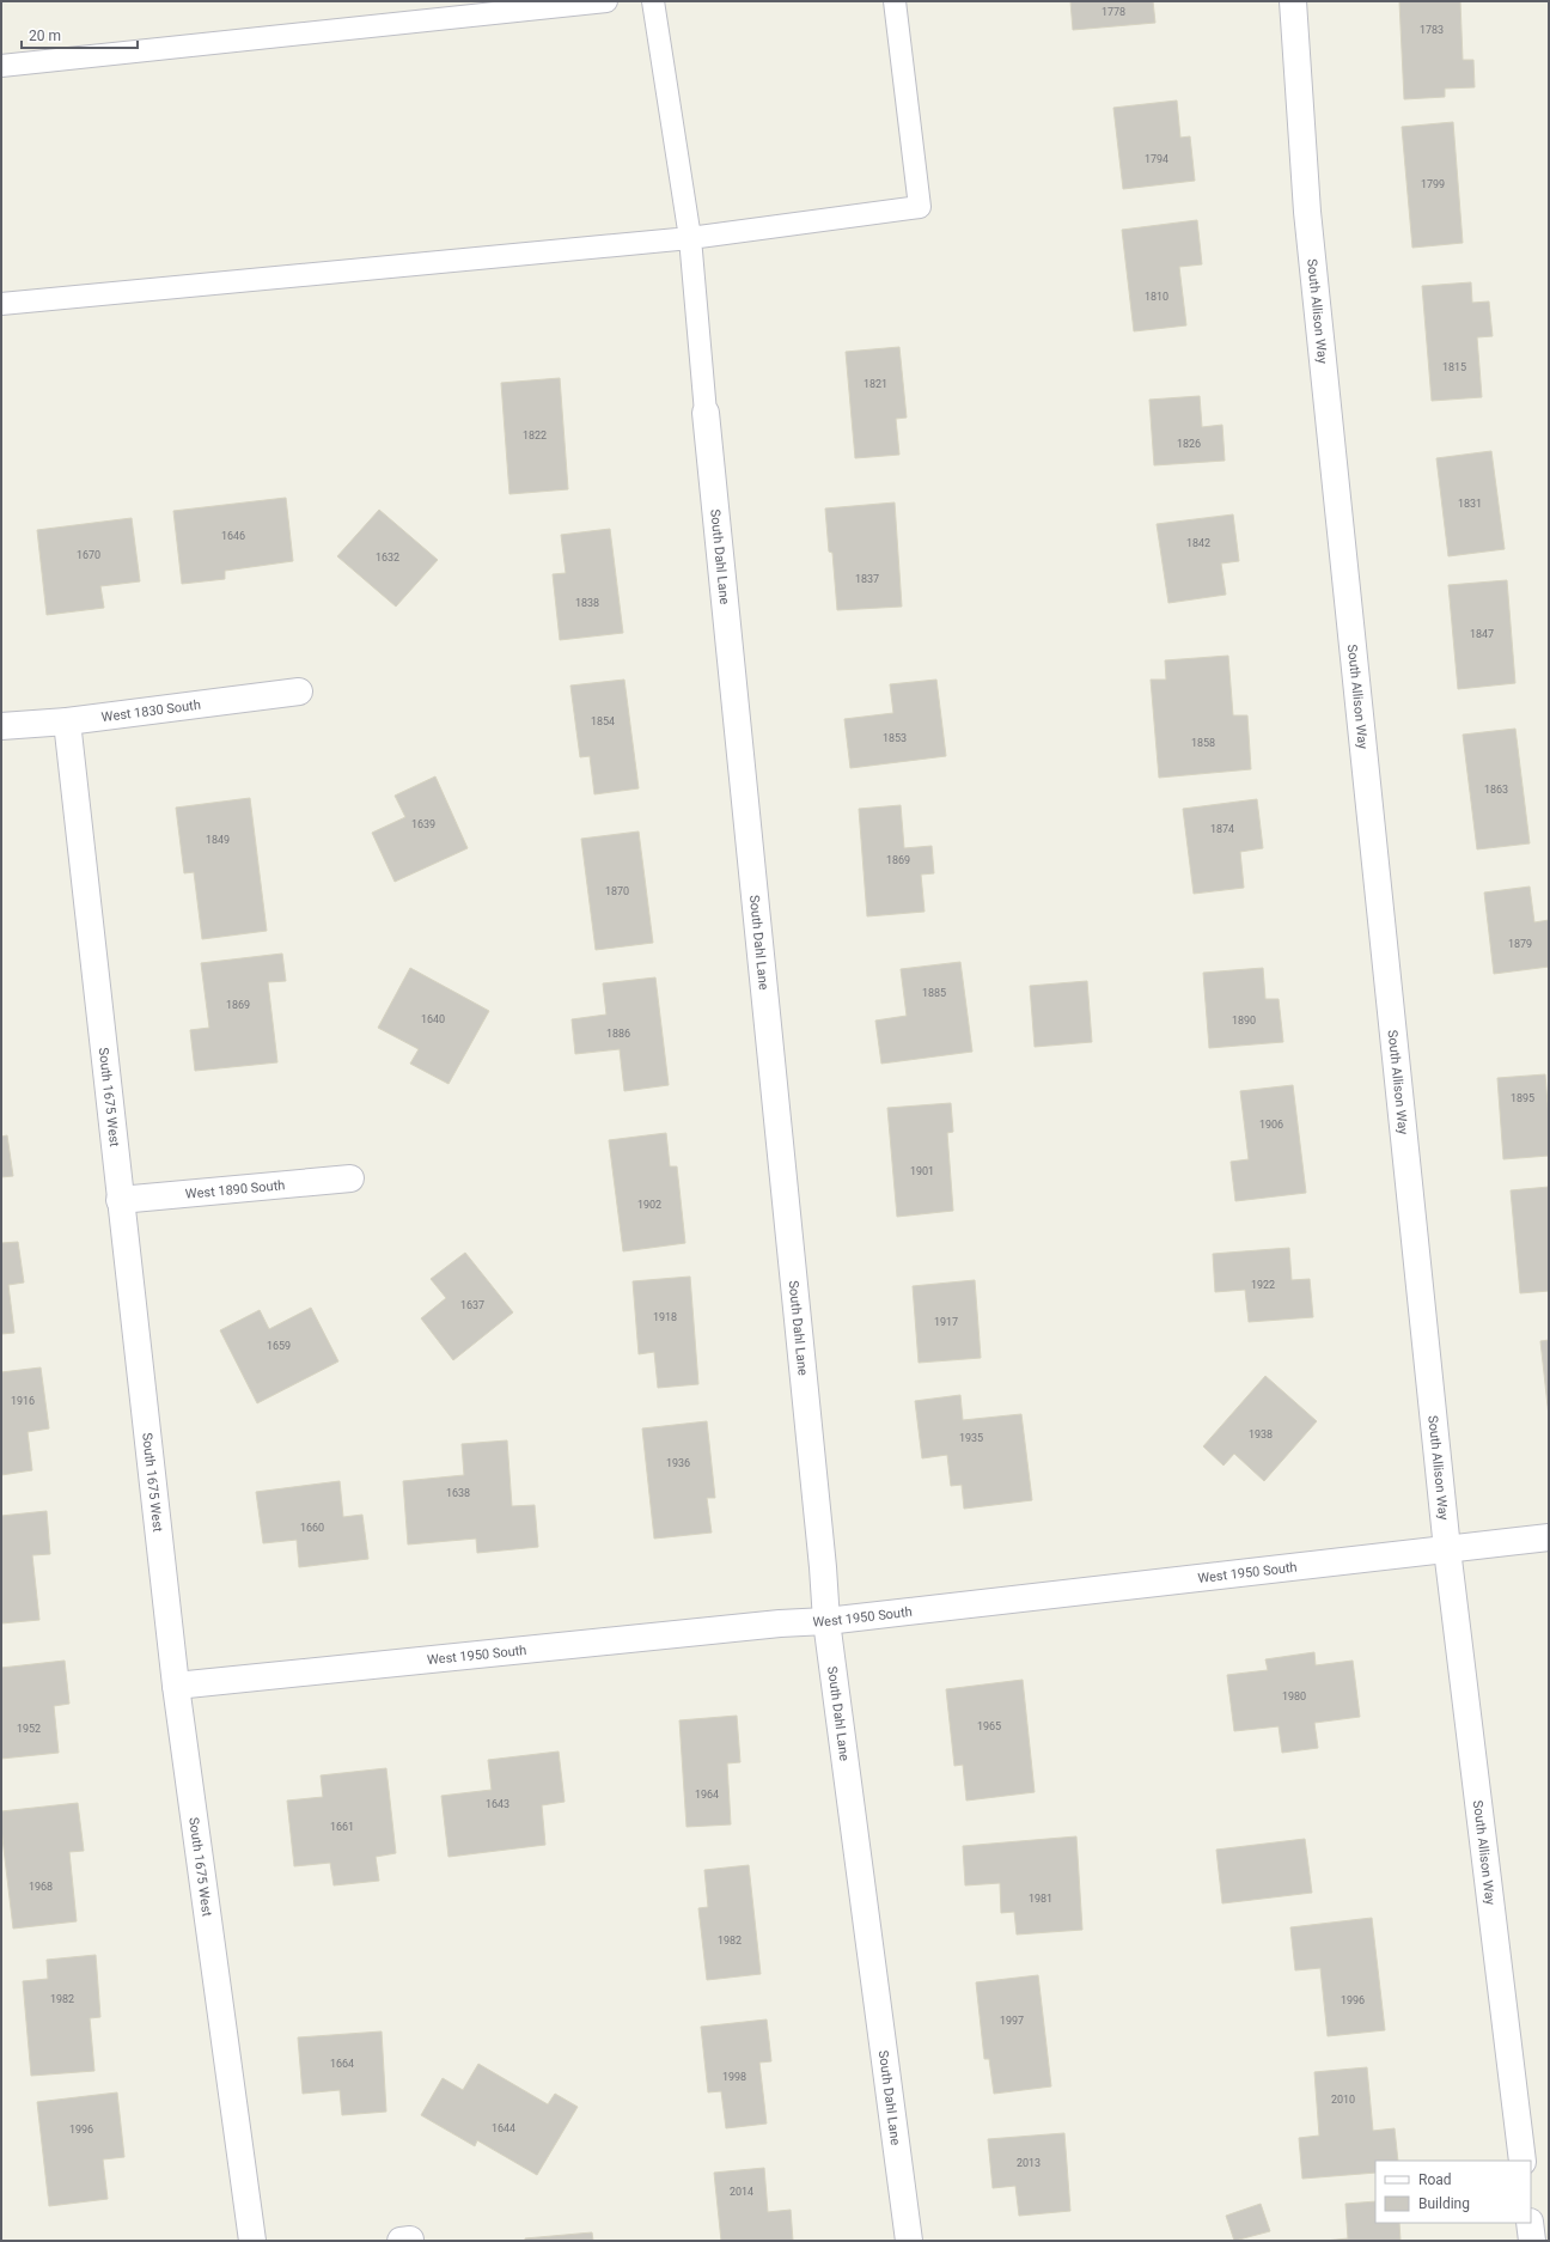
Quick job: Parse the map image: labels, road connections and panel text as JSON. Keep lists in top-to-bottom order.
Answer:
{
  "streets": {
    "street": [
      "South Allison Way",
      "South Dahl Lane",
      "West 1830 South",
      "South 1675 West",
      "West 1890 South",
      "West 1950 South"
    ]
  },
  "crossings": [
    ["South Allison Way", "West 1950 South"],
    ["South Dahl Lane", "West 1950 South"],
    ["West 1830 South", "South 1675 West"],
    ["South 1675 West", "West 1890 South"],
    ["South 1675 West", "West 1950 South"]
  ],
  "house_numbers": [
    "1778",
    "1783",
    "1794",
    "1799",
    "1810",
    "1815",
    "1821",
    "1822",
    "1826",
    "1831",
    "1646",
    "1842",
    "1670",
    "1632",
    "1837",
    "1838",
    "1847",
    "1854",
    "1853",
    "1858",
    "1863",
    "1639",
    "1874",
    "1849",
    "1869",
    "1870",
    "1879",
    "1885",
    "1869",
    "1640",
    "1890",
    "1886",
    "1895",
    "1906",
    "1901",
    "1902",
    "1922",
    "1637",
    "1918",
    "1917",
    "1659",
    "1916",
    "1938",
    "1935",
    "1936",
    "1638",
    "1660",
    "1980",
    "1965",
    "1952",
    "1964",
    "1643",
    "1661",
    "1968",
    "1981",
    "1982",
    "1982",
    "1996",
    "1997",
    "1664",
    "1998",
    "2010",
    "1644",
    "1996",
    "2013",
    "2014"
  ],
  "legend": ["Road", "Building"],
  "scale_bar": "20 m"
}
